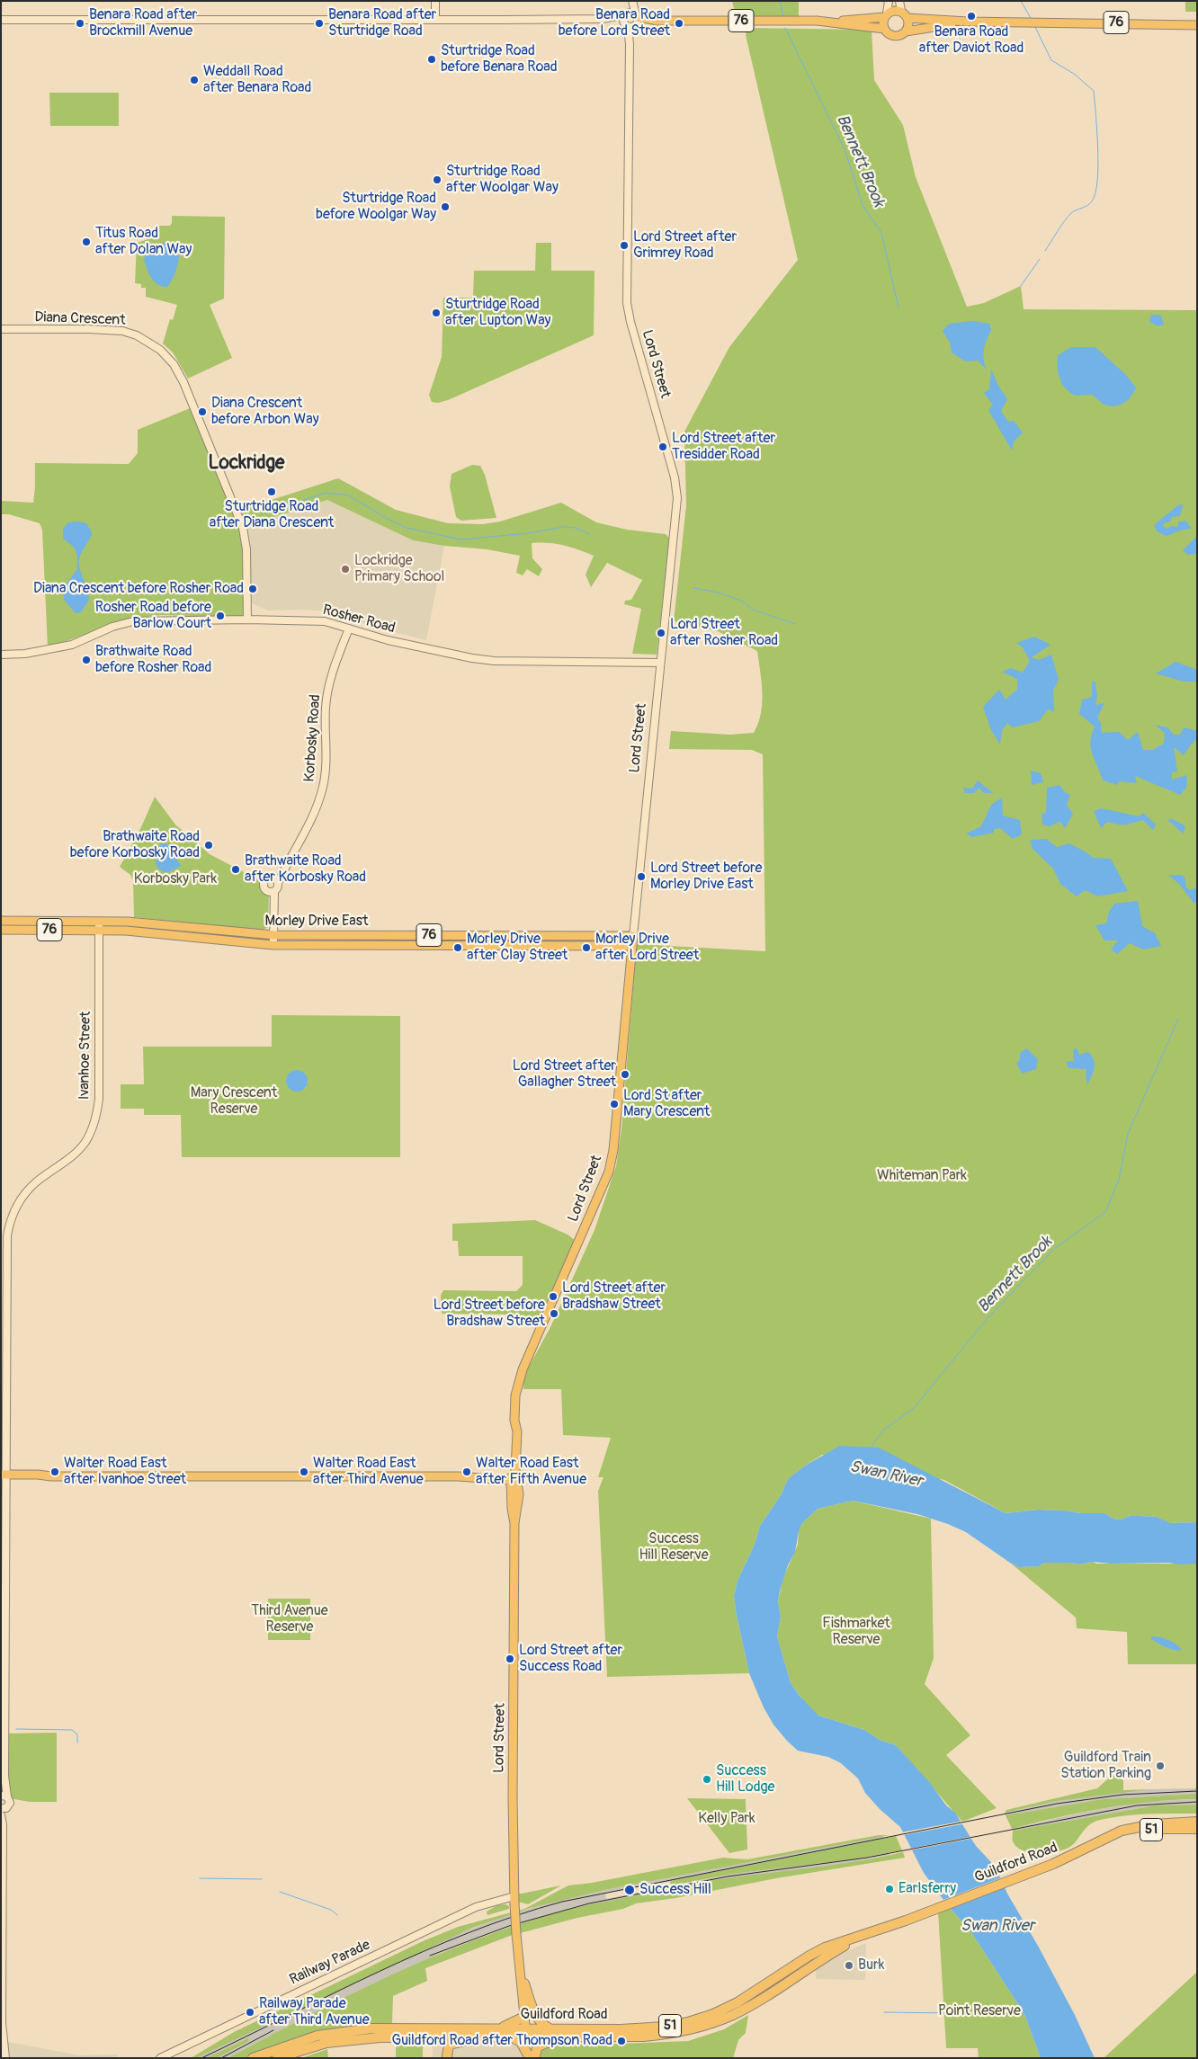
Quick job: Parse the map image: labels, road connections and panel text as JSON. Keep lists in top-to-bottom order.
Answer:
{
  "streets": {
    "highway": ["51", "Guildford Road"],
    "main road": ["76", "Lord Street", "Morley Drive East"],
    "street": [
      "Diana Crescent",
      "Rosher Road",
      "Korbosky Road",
      "Ivanhoe Street",
      "Railway Parade"
    ]
  },
  "crossings": [
    ["76", "Lord Street"],
    ["Diana Crescent", "Rosher Road"],
    ["Lord Street", "Rosher Road"],
    ["Lord Street", "Morley Drive East"],
    ["Lord Street", "Guildford Road"],
    ["Lord Street", "Railway Parade"],
    ["Rosher Road", "Korbosky Road"],
    ["Morley Drive East", "Ivanhoe Street"],
    ["51", "Guildford Road"]
  ],
  "districts": ["Lockridge"],
  "water": ["Bennett Brook", "Swan River"],
  "parks": [
    "Korbosky Park",
    "Mary Crescent Reserve",
    "Whiteman Park",
    "Success Hill Reserve",
    "Third Avenue Reserve",
    "Fishmarket Reserve",
    "Kelly Park",
    "Point Reserve"
  ],
  "places": [
    "Benara Road after Daviot Road",
    "Benara Road after Brockmill Avenue",
    "Benara Road after Sturtridge Road",
    "Benara Road before Lord Street",
    "Sturtridge Road before Benara Road",
    "Weddall Road after Benara Road",
    "Sturtridge Road after Woolgar Way",
    "Sturtridge Road before Woolgar Way",
    "Titus Road after Dolan Way",
    "Lord Street after Grimrey Road",
    "Sturtridge Road after Lupton Way",
    "Diana Crescent before Arbon Way",
    "Lord Street after Tresidder Road",
    "Sturtridge Road after Diana Crescent",
    "Lockridge Primary School",
    "Diana Crescent before Rosher Road",
    "Rosher Road before Barlow Court",
    "Lord Street after Rosher Road",
    "Brathwaite Road before Rosher Road",
    "Brathwaite Road before Korbosky Road",
    "Brathwaite Road after Korbosky Road",
    "Lord Street before Morley Drive East",
    "Morley Drive after Clay Street",
    "Morley Drive after Lord Street",
    "Lord Street after Gallagher Street",
    "Lord St after Mary Crescent",
    "Lord Street after Bradshaw Street",
    "Lord Street before Bradshaw Street",
    "Walter Road East after Ivanhoe Street",
    "Walter Road East after Third Avenue",
    "Walter Road East after Fifth Avenue",
    "Lord Street after Success Road",
    "Guildford Train Station Parking",
    "Success Hill Lodge",
    "Earlsferry",
    "Success Hill",
    "Burk",
    "Railway Parade after Third Avenue",
    "Guildford Road after Thompson Road"
  ]
}
